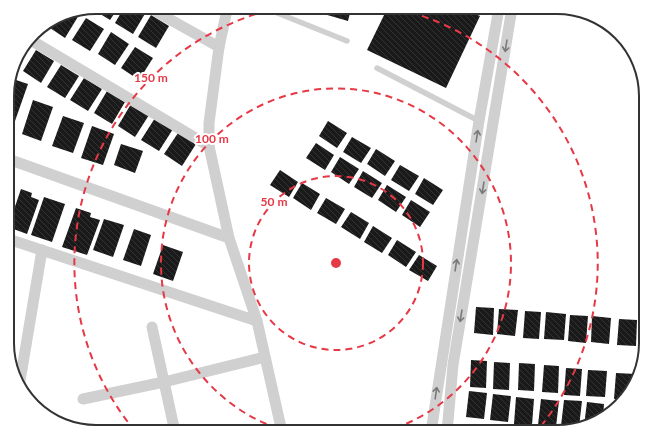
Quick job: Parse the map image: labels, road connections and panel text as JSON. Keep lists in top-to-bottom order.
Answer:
{
  "rings": ["150 m", "100 m", "50 m"]
}
